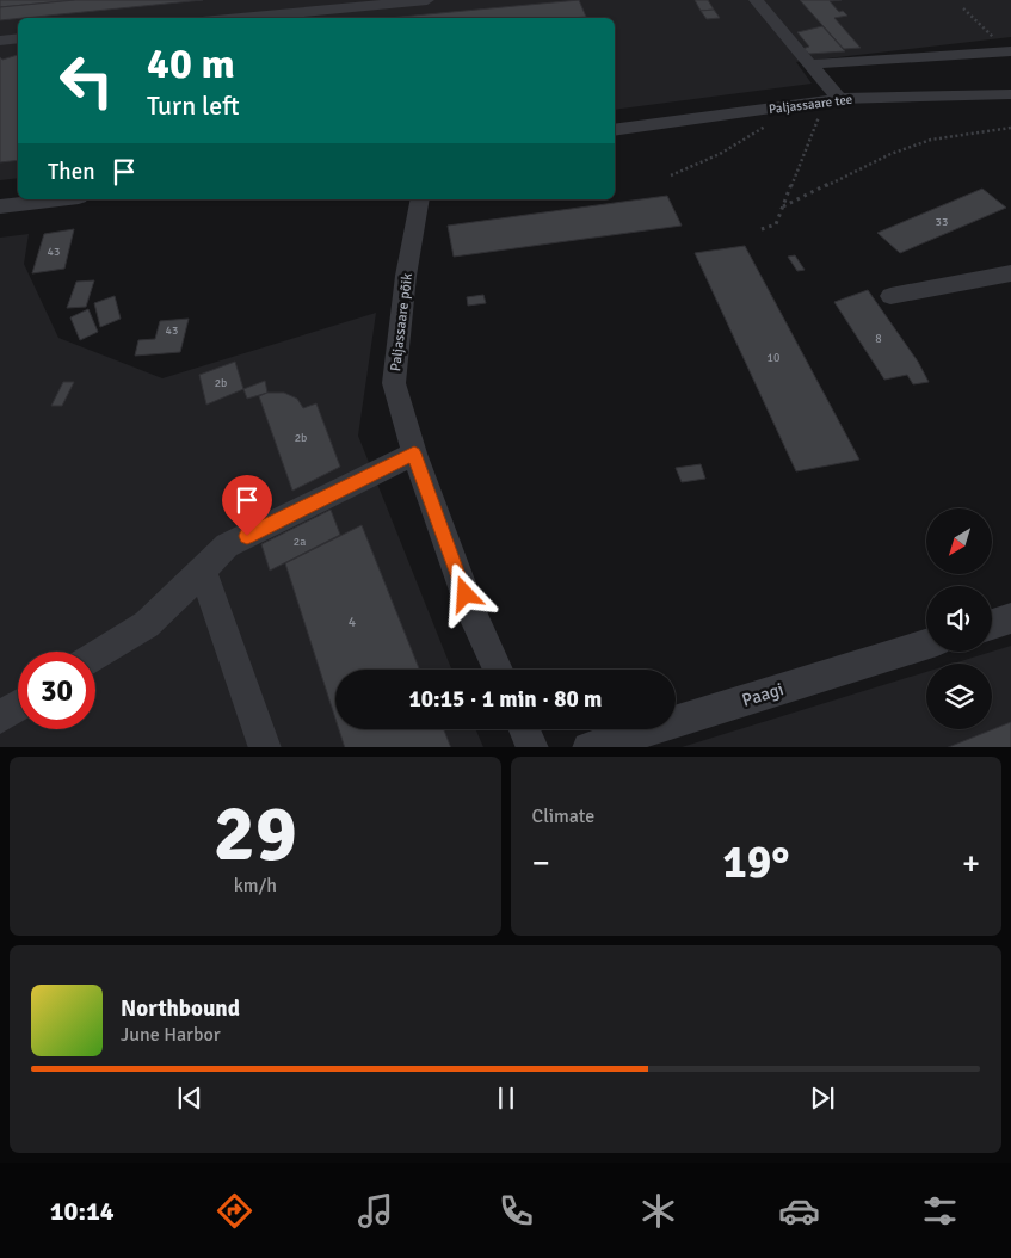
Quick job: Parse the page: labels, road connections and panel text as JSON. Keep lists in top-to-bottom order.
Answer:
{
  "streets": {
    "street": ["Paljassaare tee", "Paljassaare põik", "Paagi"]
  },
  "house_numbers": [
    "33",
    "43",
    "43",
    "8",
    "10",
    "2b",
    "2b",
    "2a",
    "4"
  ],
  "north": "bottom left",
  "page": {
    "turn": ["40 m", "Turn left"],
    "then": "Then",
    "limit": "30",
    "trip": "10:15 · 1 min · 80 m",
    "tile": [
      ["29", "km/h"],
      "Climate"
    ],
    "heat": ["−", "19°", "+"],
    "song": ["Northbound", "June Harbor"],
    "tabs": "10:14"
  }
}
